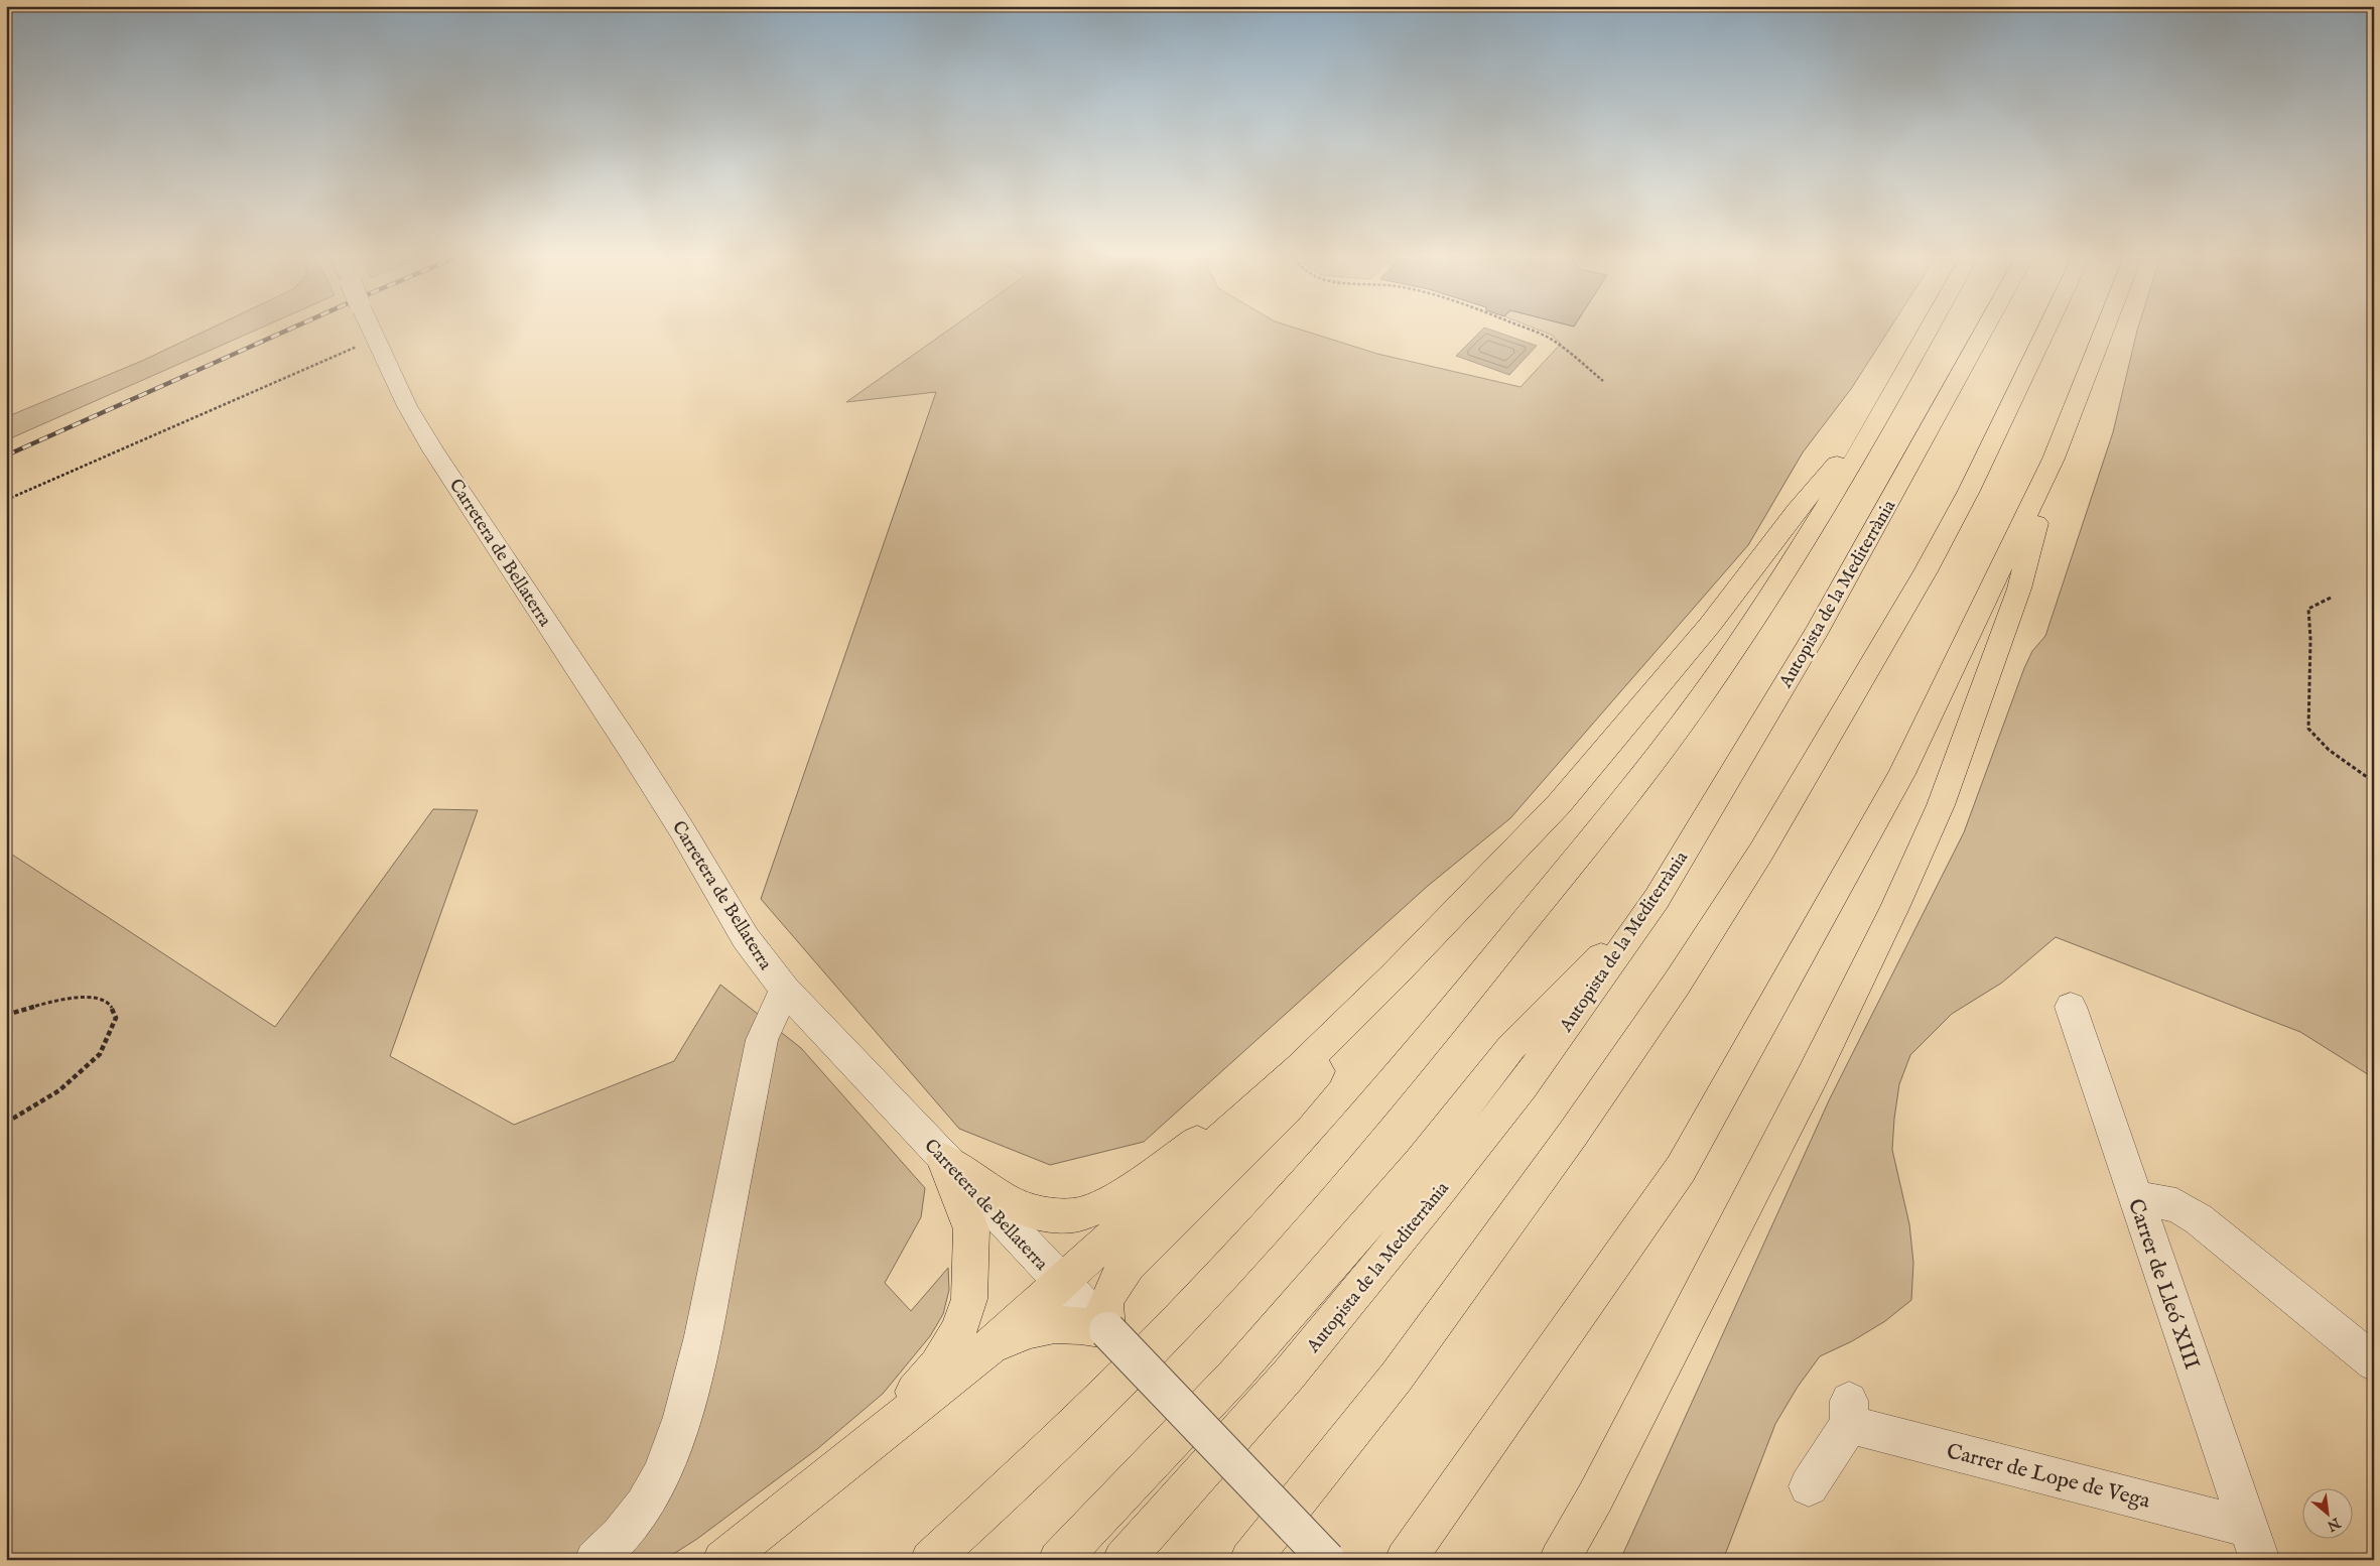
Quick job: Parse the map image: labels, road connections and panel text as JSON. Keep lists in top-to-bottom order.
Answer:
{
  "streets": {
    "highway": ["Autopista de la Mediterrània"],
    "street": ["Carretera de Bellaterra", "Carrer de Lleó XIII", "Carrer de Lope de Vega"]
  },
  "crossings": [
    ["Carrer de Lleó XIII", "Carrer de Lope de Vega"]
  ],
  "north": "bottom right"
}
